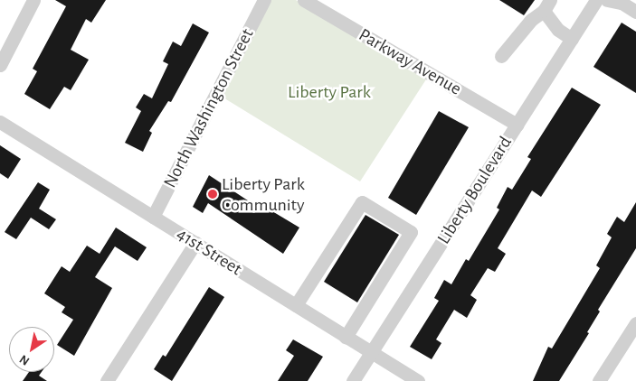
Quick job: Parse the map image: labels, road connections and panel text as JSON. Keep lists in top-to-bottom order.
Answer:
{
  "streets": {
    "street": [
      "Parkway Avenue",
      "North Washington Street",
      "Liberty Boulevard",
      "41st Street"
    ]
  },
  "crossings": [
    ["Parkway Avenue", "Liberty Boulevard"],
    ["North Washington Street", "41st Street"],
    ["Liberty Boulevard", "41st Street"]
  ],
  "parks": ["Liberty Park"],
  "places": ["Liberty Park Community"],
  "north": "bottom left"
}
